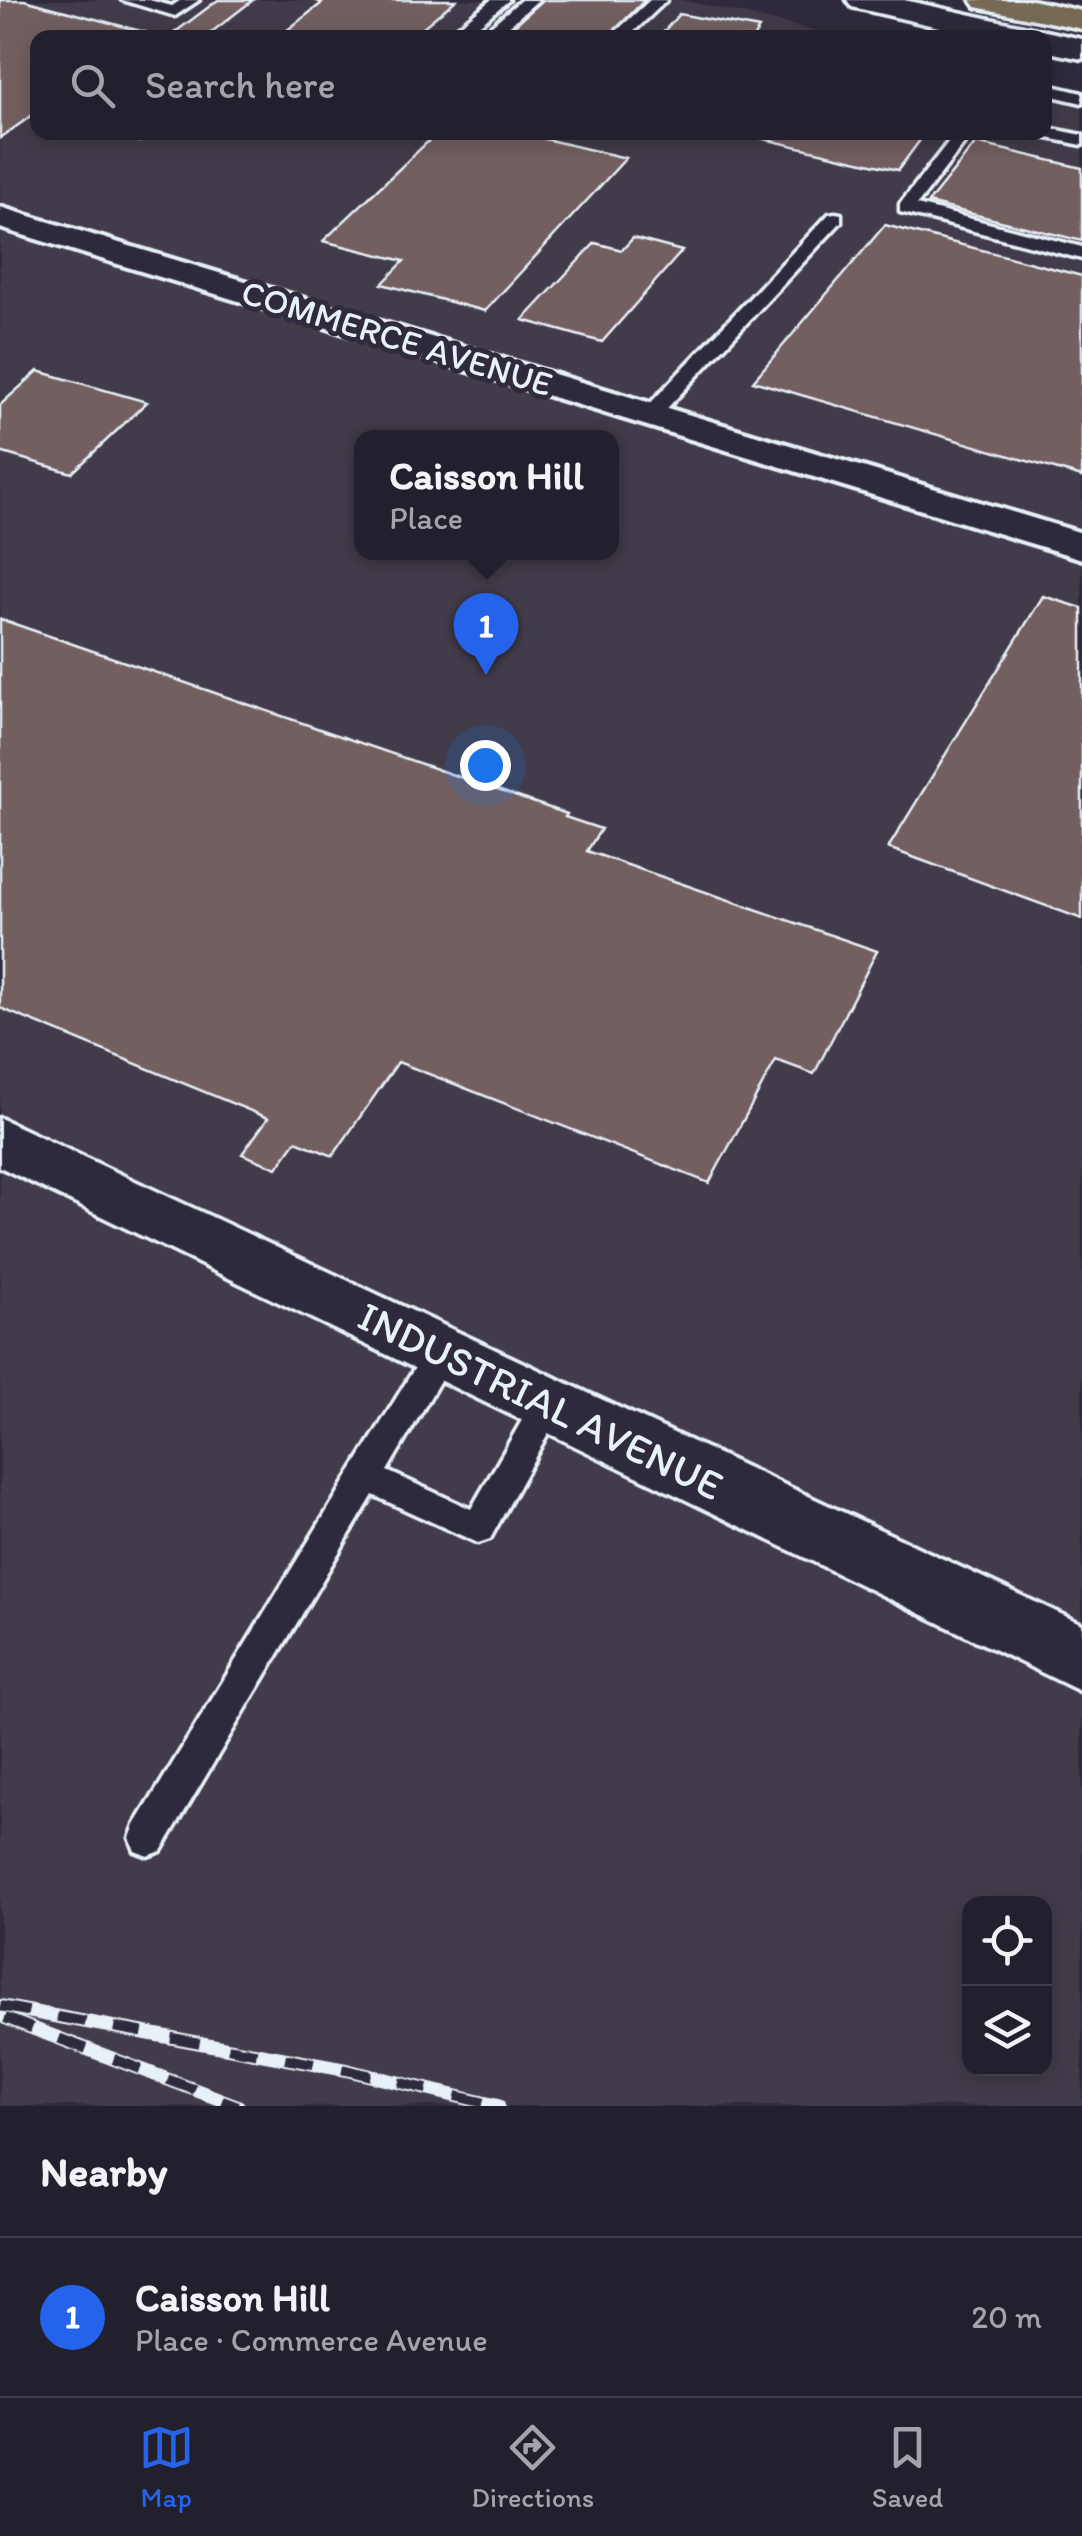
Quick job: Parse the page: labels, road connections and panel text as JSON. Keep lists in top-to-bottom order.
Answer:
{
  "streets": {
    "street": ["COMMERCE AVENUE", "INDUSTRIAL AVENUE"]
  },
  "page": {
    "search": "Search here",
    "popup": ["Caisson Hill", "Place"],
    "pins": "1",
    "heading": "Nearby",
    "list": [
      {
        "mark": "1",
        "name": "Caisson Hill",
        "note": "Place · Commerce Avenue",
        "value": "20 m"
      }
    ],
    "nav": ["Map", "Directions", "Saved"]
  }
}
